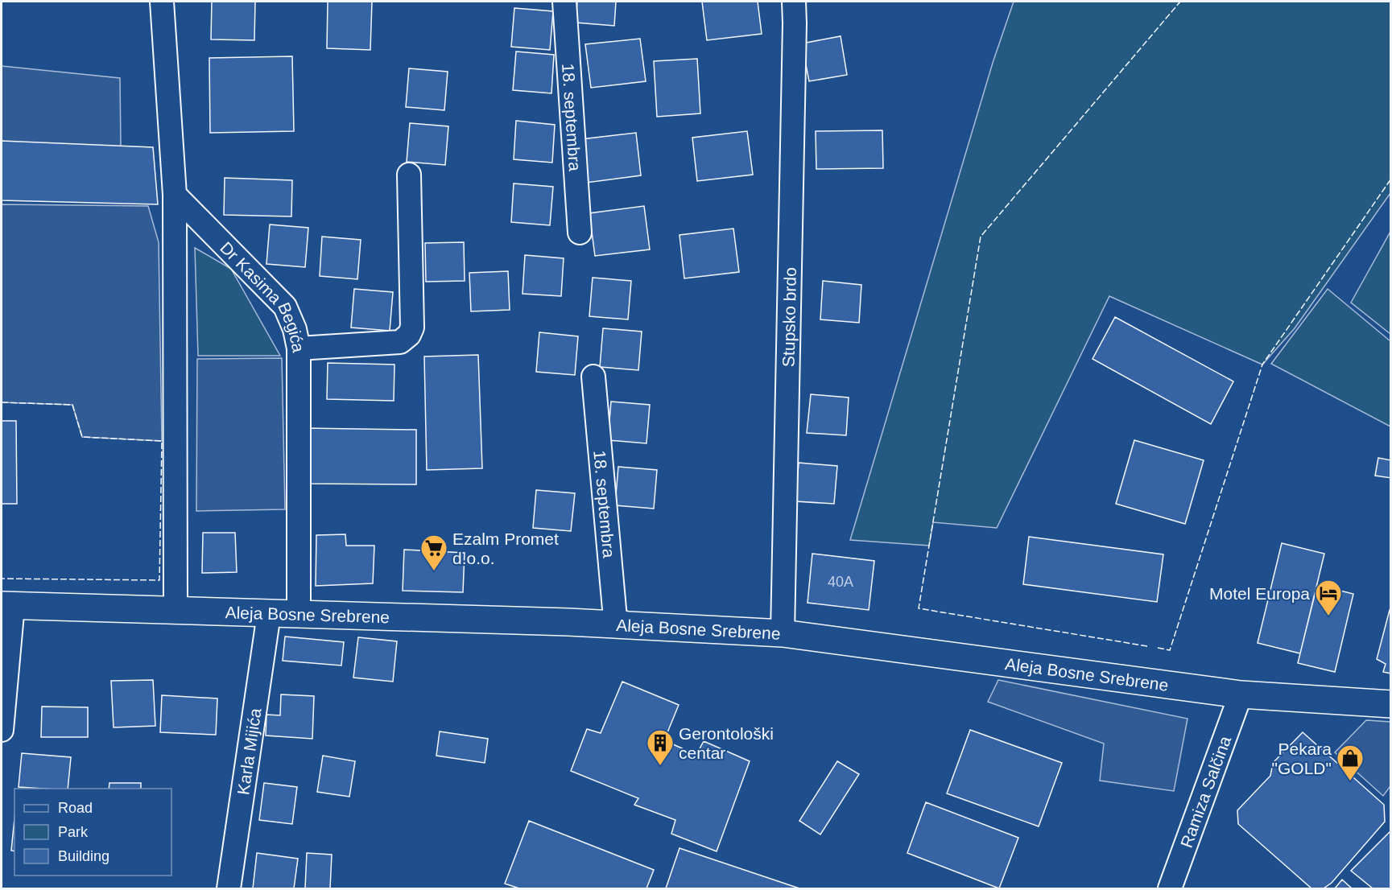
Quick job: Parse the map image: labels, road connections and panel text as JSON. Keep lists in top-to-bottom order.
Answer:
{
  "streets": {
    "street": [
      "18. septembra",
      "Dr Kasima Begića",
      "Stupsko brdo",
      "Aleja Bosne Srebrene",
      "Karla Mijića",
      "Ramiza Salčina"
    ]
  },
  "crossings": [
    ["18. septembra", "Aleja Bosne Srebrene"],
    ["Dr Kasima Begića", "Aleja Bosne Srebrene"],
    ["Stupsko brdo", "Aleja Bosne Srebrene"],
    ["Aleja Bosne Srebrene", "Karla Mijića"],
    ["Aleja Bosne Srebrene", "Ramiza Salčina"]
  ],
  "places": {
    "supermarket": ["Ezalm Promet d.o.o."],
    "hotel": ["Motel Europa"],
    "building": ["Gerontološki centar"],
    "shop": ["Pekara \"GOLD\""]
  },
  "house_numbers": ["40A"],
  "legend": ["Road", "Park", "Building"]
}
